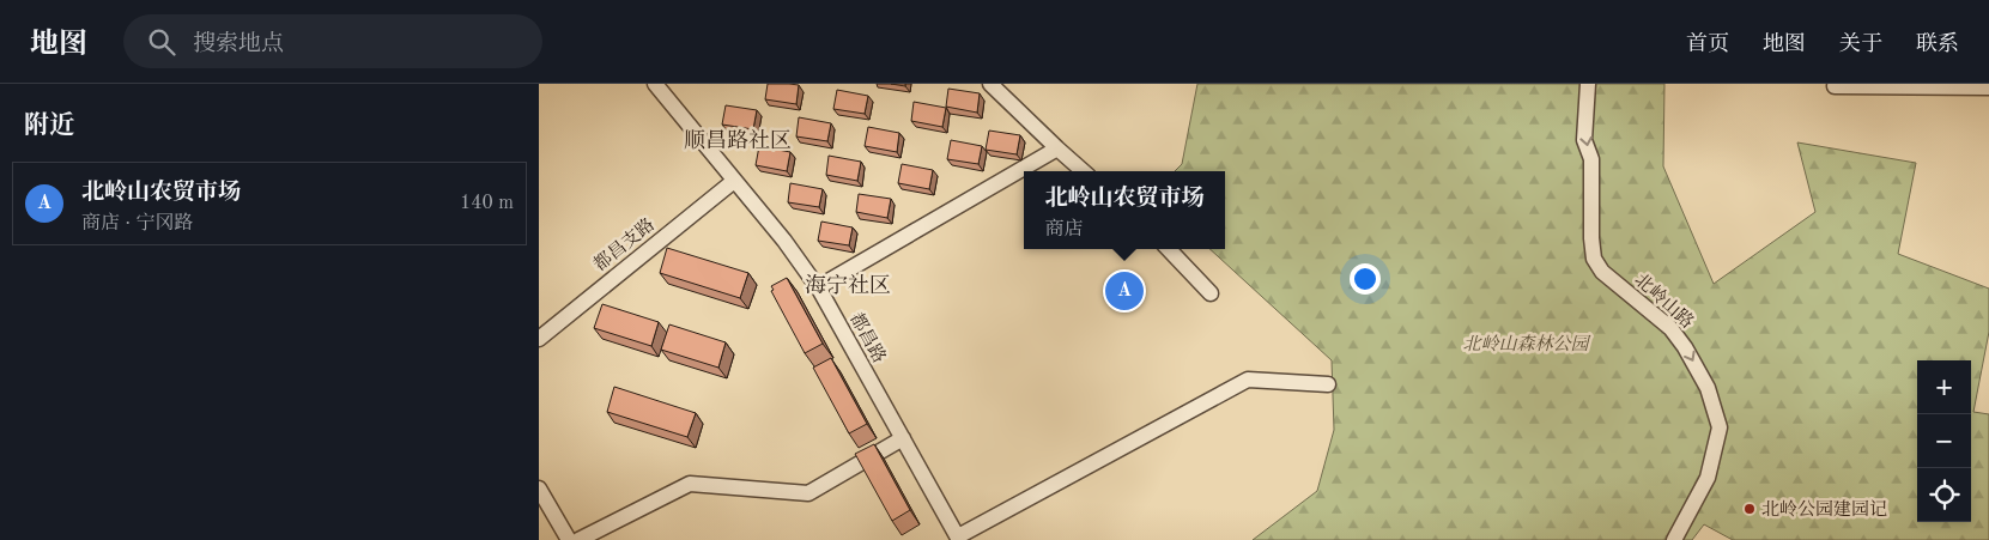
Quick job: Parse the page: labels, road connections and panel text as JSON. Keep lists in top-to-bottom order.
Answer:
{
  "streets": {
    "street": ["都昌支路", "北岭山路", "都昌路"]
  },
  "crossings": [
    ["都昌支路", "都昌路"]
  ],
  "one_way": ["北岭山路"],
  "districts": ["顺昌路社区", "海宁社区"],
  "parks": ["北岭山森林公园"],
  "places": ["北岭公园建园记"],
  "page": {
    "header": "地图",
    "search": "搜索地点",
    "nav": [
      "首页",
      "地图",
      "关于",
      "联系"
    ],
    "heading": "附近",
    "list": [
      {
        "mark": "A",
        "name": "北岭山农贸市场",
        "note": "商店 · 宁冈路",
        "value": "140 m"
      }
    ],
    "popup": ["北岭山农贸市场", "商店"],
    "pins": "A",
    "map_buttons": ["+", "−"]
  }
}
